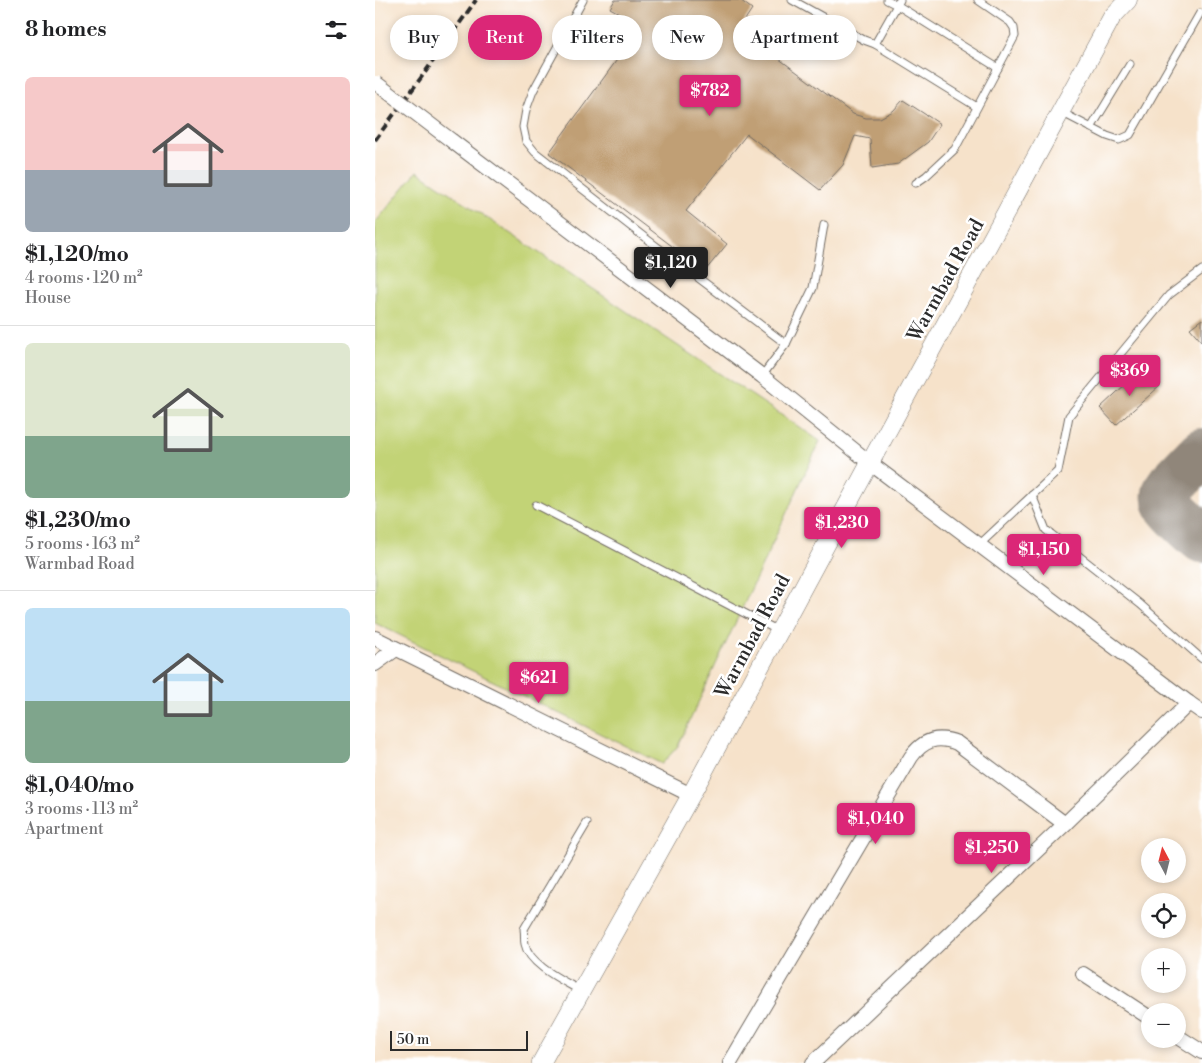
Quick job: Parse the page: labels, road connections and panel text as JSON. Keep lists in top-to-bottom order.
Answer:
{
  "streets": {
    "street": ["Warmbad Road"]
  },
  "scale_bar": "50 m",
  "north": "top",
  "page": {
    "heading": "8 homes",
    "chip": [
      "Buy",
      "Rent",
      "Filters",
      "New",
      "Apartment"
    ],
    "list": [
      {
        "name": "$1,120/mo",
        "note": "4 rooms · 120 m² · House"
      },
      {
        "name": "$1,230/mo",
        "note": "5 rooms · 163 m² · Warmbad Road"
      },
      {
        "name": "$1,040/mo",
        "note": "3 rooms · 113 m² · Apartment"
      }
    ],
    "price": [
      "$782",
      "$1,120",
      "$369",
      "$1,230",
      "$1,150",
      "$621",
      "$1,040",
      "$1,250"
    ],
    "map_buttons": ["+", "−"],
    "scale": "50 m"
  }
}
